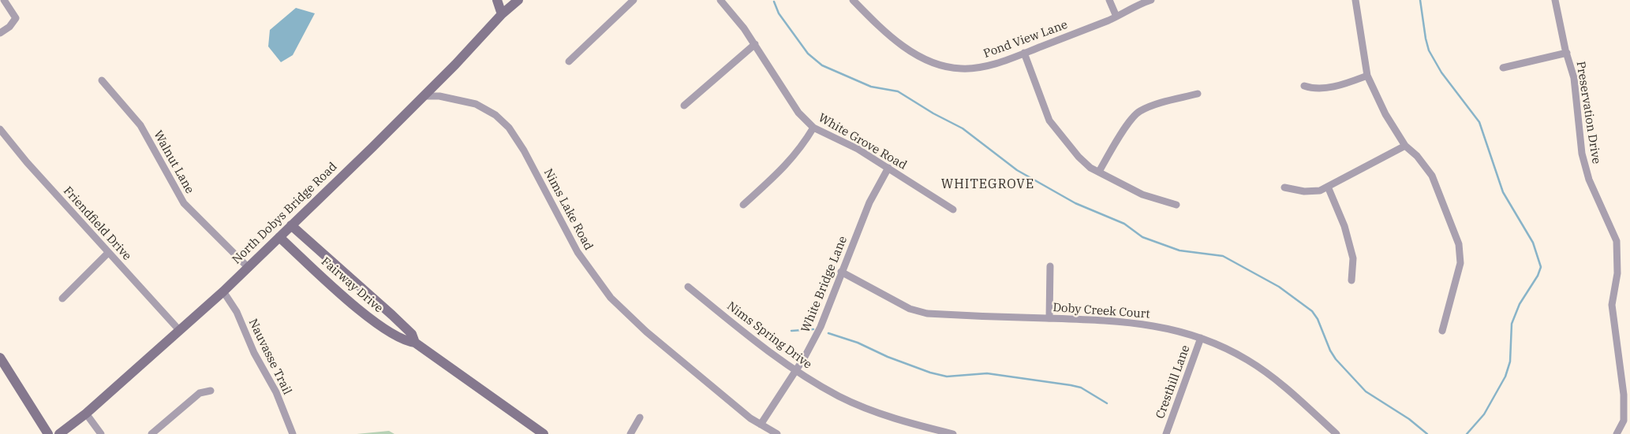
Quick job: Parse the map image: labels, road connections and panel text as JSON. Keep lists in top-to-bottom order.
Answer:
{
  "streets": {
    "street": [
      "Pond View Lane",
      "Preservation Drive",
      "White Grove Road",
      "Walnut Lane",
      "Nims Lake Road",
      "North Dobys Bridge Road",
      "Friendfield Drive",
      "White Bridge Lane",
      "Fairway Drive",
      "Doby Creek Court",
      "Nims Spring Drive",
      "Nauvasse Trail",
      "Cresthill Lane"
    ]
  },
  "crossings": [
    ["White Grove Road", "White Bridge Lane"],
    ["Walnut Lane", "North Dobys Bridge Road"],
    ["Nims Lake Road", "North Dobys Bridge Road"],
    ["Nims Lake Road", "White Bridge Lane"],
    ["North Dobys Bridge Road", "Friendfield Drive"],
    ["North Dobys Bridge Road", "Fairway Drive"],
    ["North Dobys Bridge Road", "Nauvasse Trail"],
    ["White Bridge Lane", "Doby Creek Court"],
    ["White Bridge Lane", "Nims Spring Drive"],
    ["Doby Creek Court", "Cresthill Lane"]
  ],
  "districts": ["WHITEGROVE"]
}
